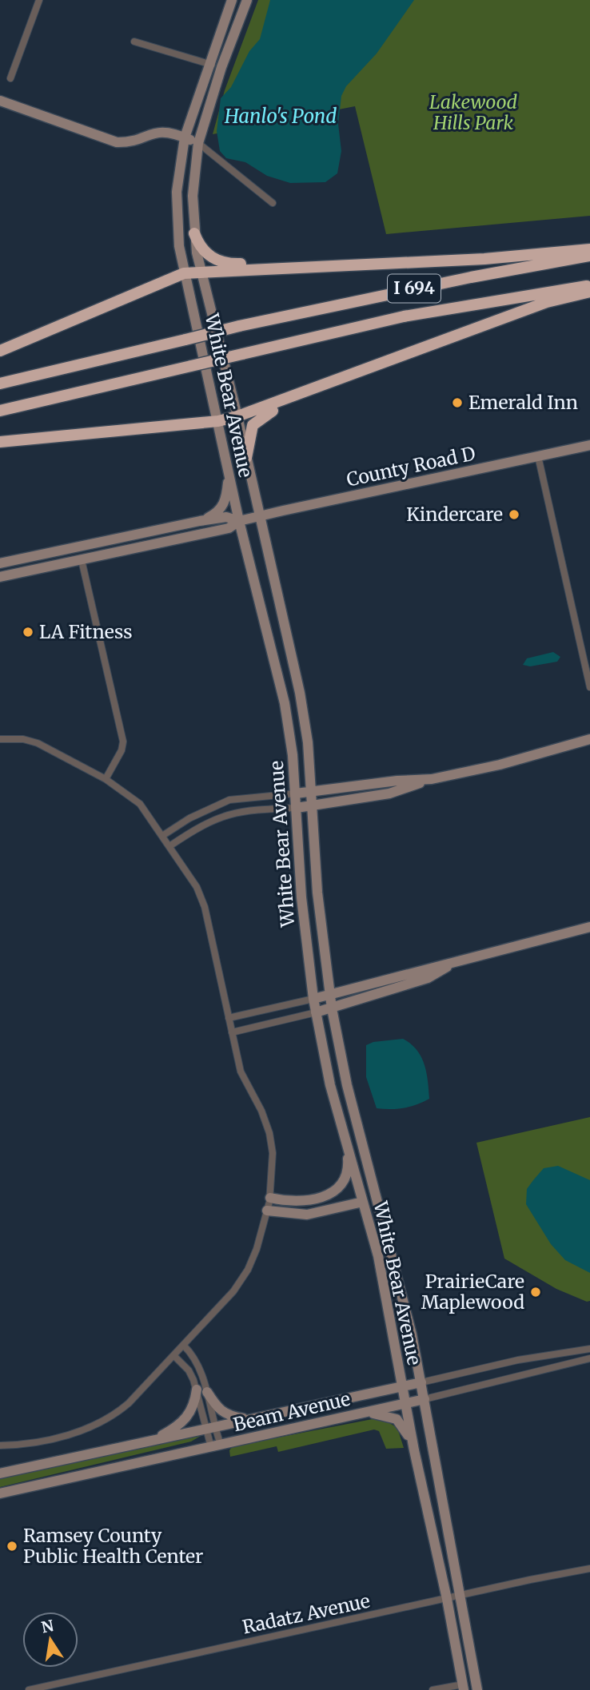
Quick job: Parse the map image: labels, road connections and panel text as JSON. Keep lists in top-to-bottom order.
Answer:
{
  "streets": {
    "highway": ["I 694"],
    "main road": ["White Bear Avenue", "County Road D", "Beam Avenue"],
    "street": ["Radatz Avenue"]
  },
  "crossings": [
    ["White Bear Avenue", "County Road D"],
    ["White Bear Avenue", "Beam Avenue"],
    ["White Bear Avenue", "Radatz Avenue"]
  ],
  "water": ["Hanlo's Pond"],
  "parks": ["Lakewood Hills Park"],
  "places": [
    "Emerald Inn",
    "Kindercare",
    "LA Fitness",
    "PrairieCare Maplewood",
    "Ramsey County Public Health Center"
  ],
  "north": "top"
}
